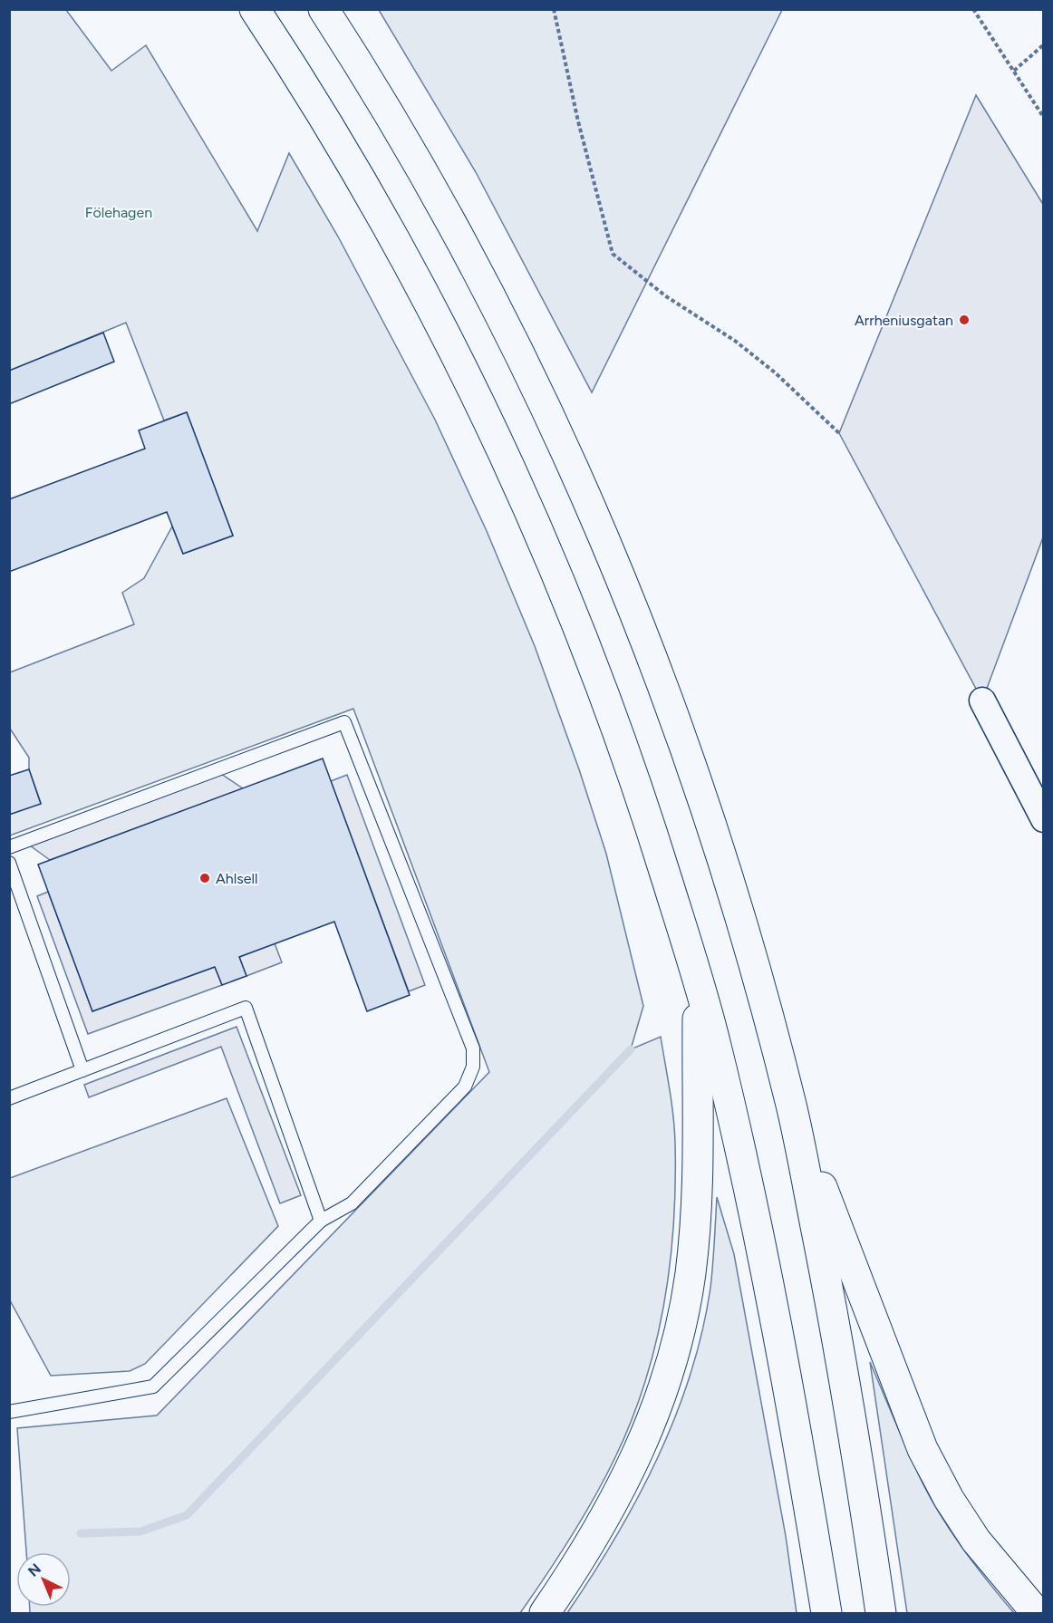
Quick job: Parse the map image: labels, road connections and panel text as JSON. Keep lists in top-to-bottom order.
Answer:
{
  "parks": ["Fölehagen"],
  "places": ["Arrheniusgatan", "Ahlsell"],
  "north": "top left"
}
